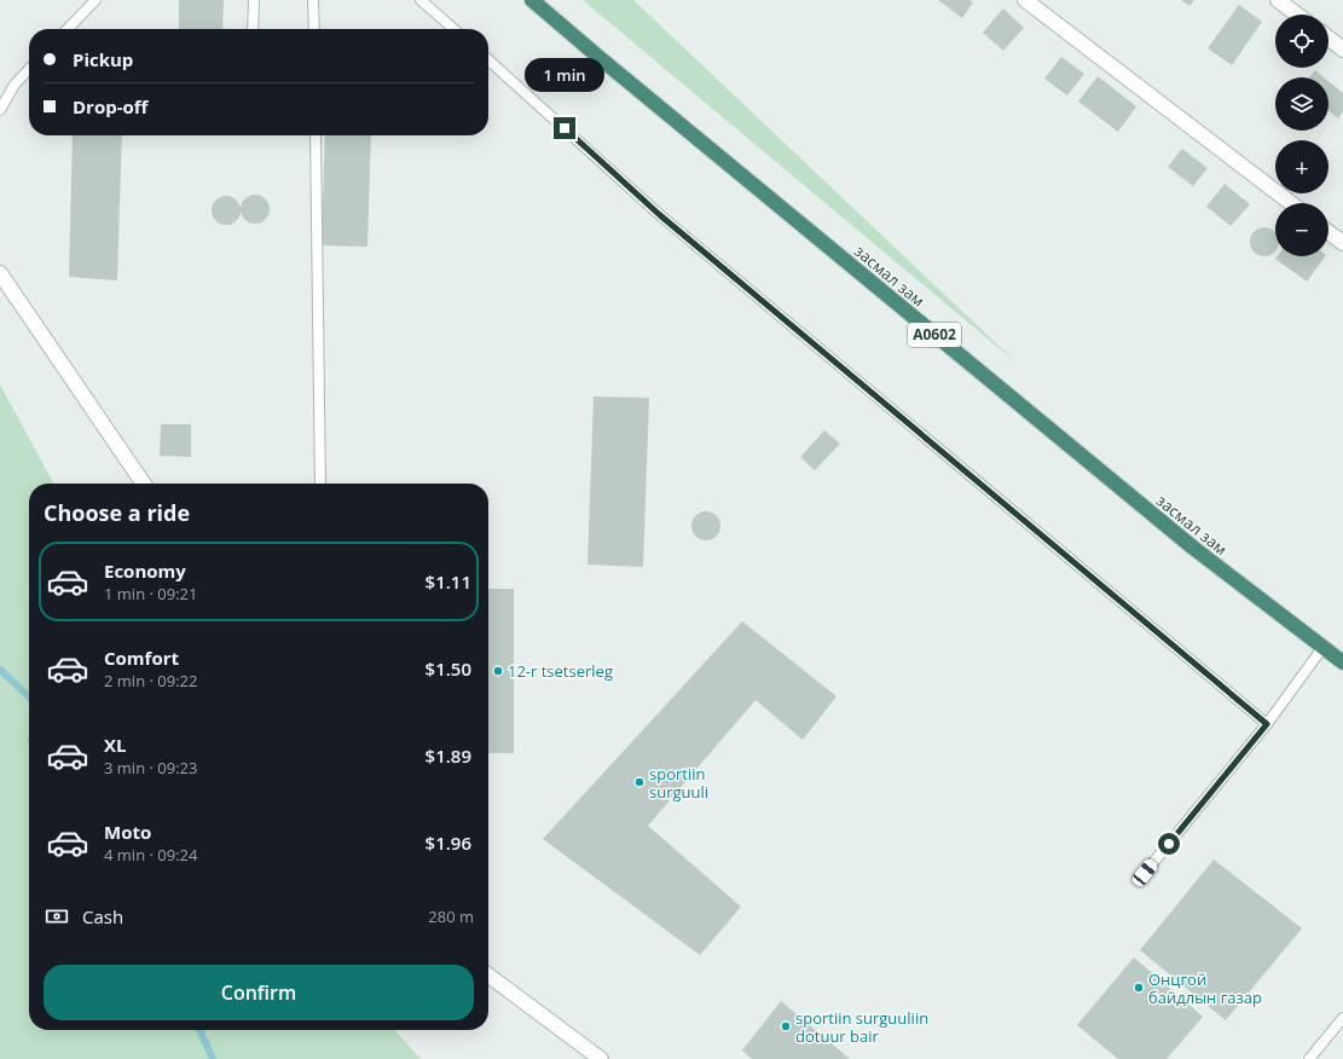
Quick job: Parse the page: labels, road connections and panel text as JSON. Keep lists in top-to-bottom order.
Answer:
{
  "streets": {
    "highway": ["засмал зам", "A0602"]
  },
  "places": [
    "12-r tsetserleg",
    "sportiin surguuli",
    "Онцгой байдлын газар",
    "sportiin surguuliin dotuur bair"
  ],
  "page": {
    "map_buttons": ["+", "−"],
    "banner": ["Pickup", "Drop-off"],
    "bubble": "1 min",
    "heading": "Choose a ride",
    "list": [
      {
        "name": "Economy",
        "note": "1 min · 09:21",
        "value": "$1.11"
      },
      {
        "name": "Comfort",
        "note": "2 min · 09:22",
        "value": "$1.50"
      },
      {
        "name": "XL",
        "note": "3 min · 09:23",
        "value": "$1.89"
      },
      {
        "name": "Moto",
        "note": "4 min · 09:24",
        "value": "$1.96"
      }
    ],
    "pay": ["Cash", "280 m"],
    "buttons": "Confirm"
  }
}
